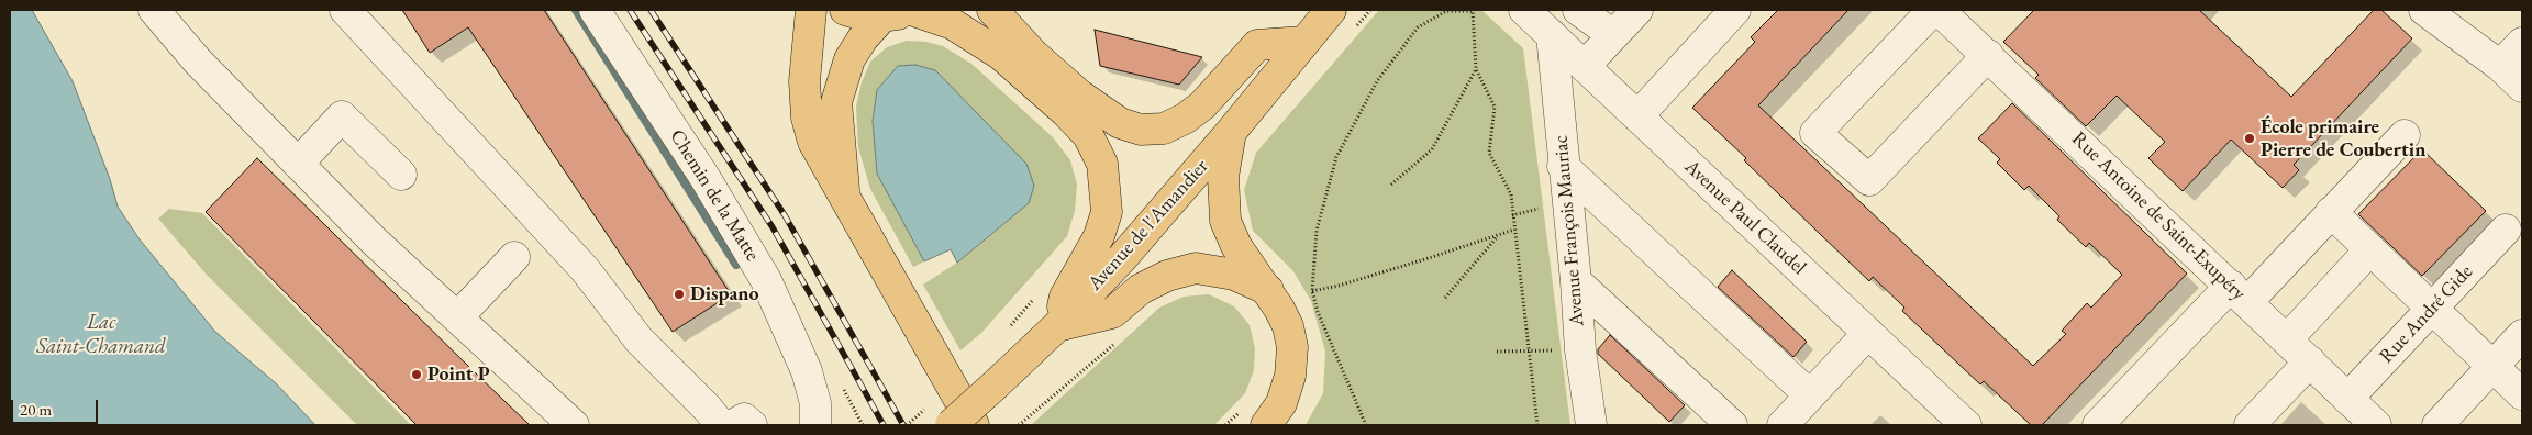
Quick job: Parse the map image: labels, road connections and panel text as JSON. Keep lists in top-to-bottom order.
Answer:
{
  "streets": {
    "main road": ["Avenue de l'Amandier"],
    "street": [
      "Chemin de la Matte",
      "Rue Antoine de Saint-Exupéry",
      "Avenue Paul Claudel",
      "Avenue François Mauriac",
      "Rue André Gide"
    ]
  },
  "crossings": [
    ["Rue Antoine de Saint-Exupéry", "Rue André Gide"],
    ["Avenue Paul Claudel", "Avenue François Mauriac"]
  ],
  "water": ["Lac Saint-Chamand"],
  "places": ["École primaire Pierre de Coubertin", "Dispano", "Point P"],
  "scale_bar": "20 m"
}
